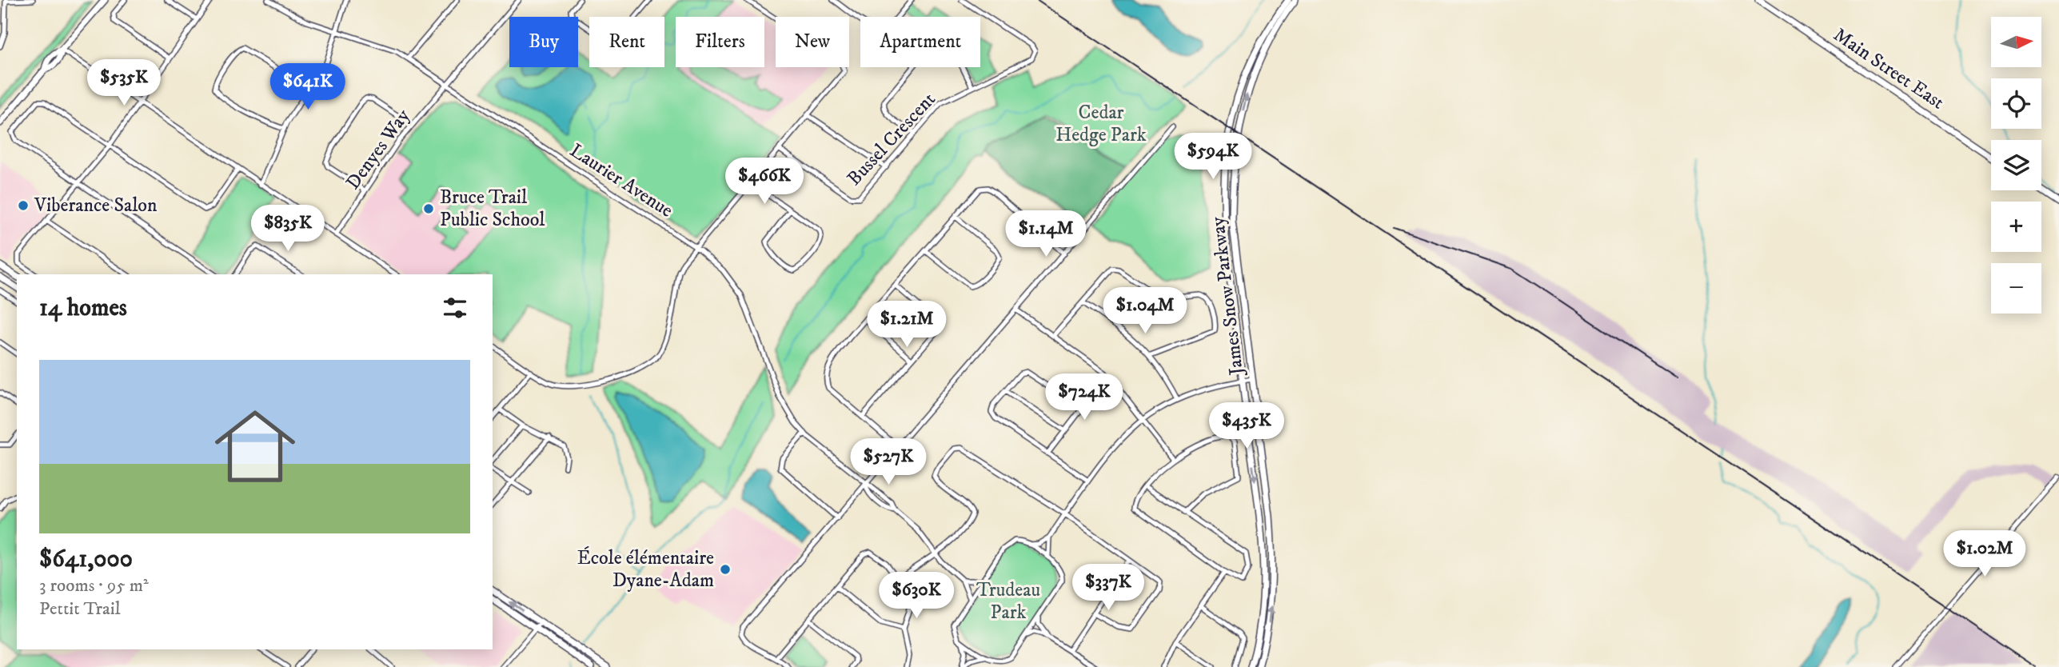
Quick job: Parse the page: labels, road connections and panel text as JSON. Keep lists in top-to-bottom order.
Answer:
{
  "streets": {
    "main road": ["Main Street East", "James Snow Parkway"],
    "street": ["Bussel Crescent", "Denyes Way", "Laurier Avenue"]
  },
  "crossings": [
    ["Denyes Way", "Laurier Avenue"]
  ],
  "parks": ["Cedar Hedge Park", "Trudeau Park"],
  "places": ["Viberance Salon", "Bruce Trail Public School", "École élémentaire Dyane-Adam"],
  "north": "right",
  "page": {
    "map_buttons": ["+", "−"],
    "chip": [
      "Buy",
      "Rent",
      "Filters",
      "New",
      "Apartment"
    ],
    "price": [
      "$535K",
      "$641K",
      "$594K",
      "$466K",
      "$835K",
      "$1.14M",
      "$1.04M",
      "$1.21M",
      "$724K",
      "$435K",
      "$527K",
      "$1.02M",
      "$337K",
      "$630K"
    ],
    "heading": "14 homes",
    "list": [
      {
        "name": "$641,000",
        "note": "3 rooms · 95 m² · Pettit Trail"
      }
    ]
  }
}
